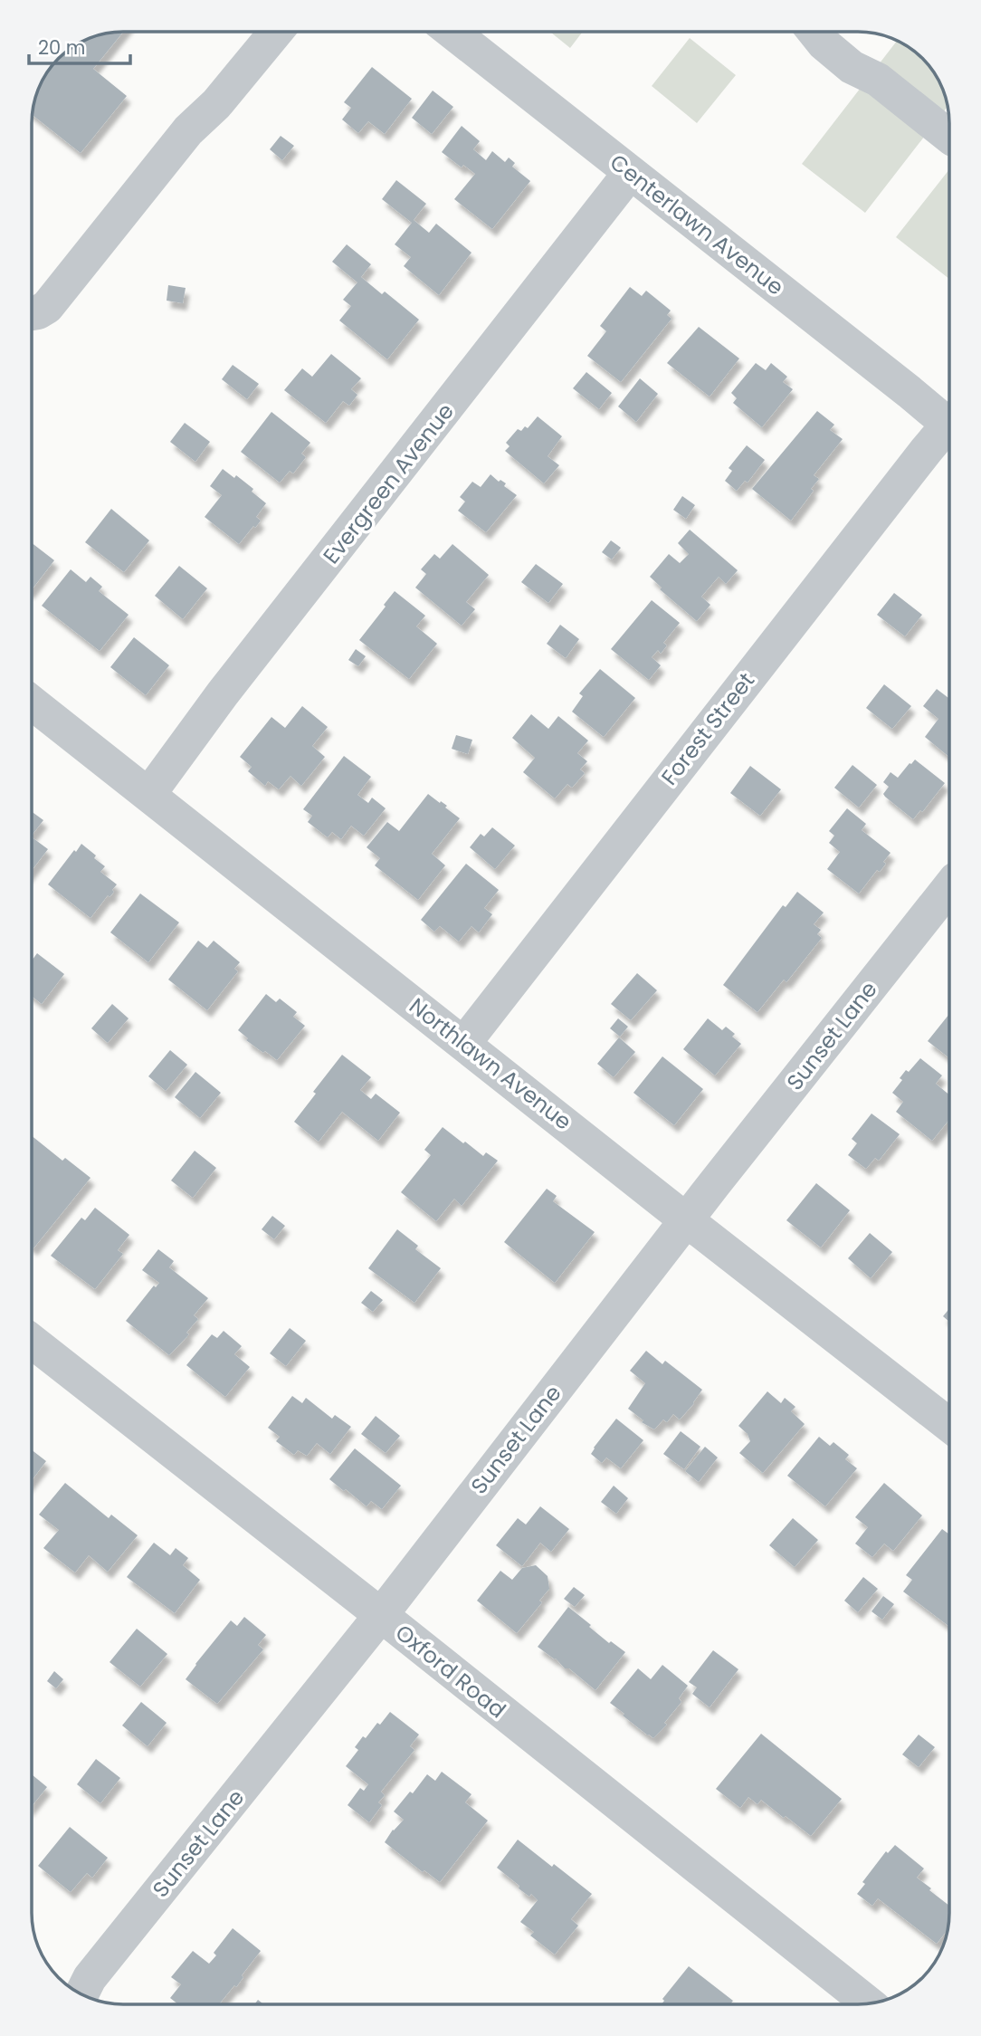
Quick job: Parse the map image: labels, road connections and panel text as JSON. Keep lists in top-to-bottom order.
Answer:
{
  "streets": {
    "street": [
      "Centerlawn Avenue",
      "Evergreen Avenue",
      "Forest Street",
      "Sunset Lane",
      "Northlawn Avenue",
      "Oxford Road"
    ]
  },
  "crossings": [
    ["Centerlawn Avenue", "Evergreen Avenue"],
    ["Evergreen Avenue", "Northlawn Avenue"],
    ["Forest Street", "Northlawn Avenue"],
    ["Sunset Lane", "Northlawn Avenue"],
    ["Sunset Lane", "Oxford Road"]
  ],
  "scale_bar": "20 m"
}
